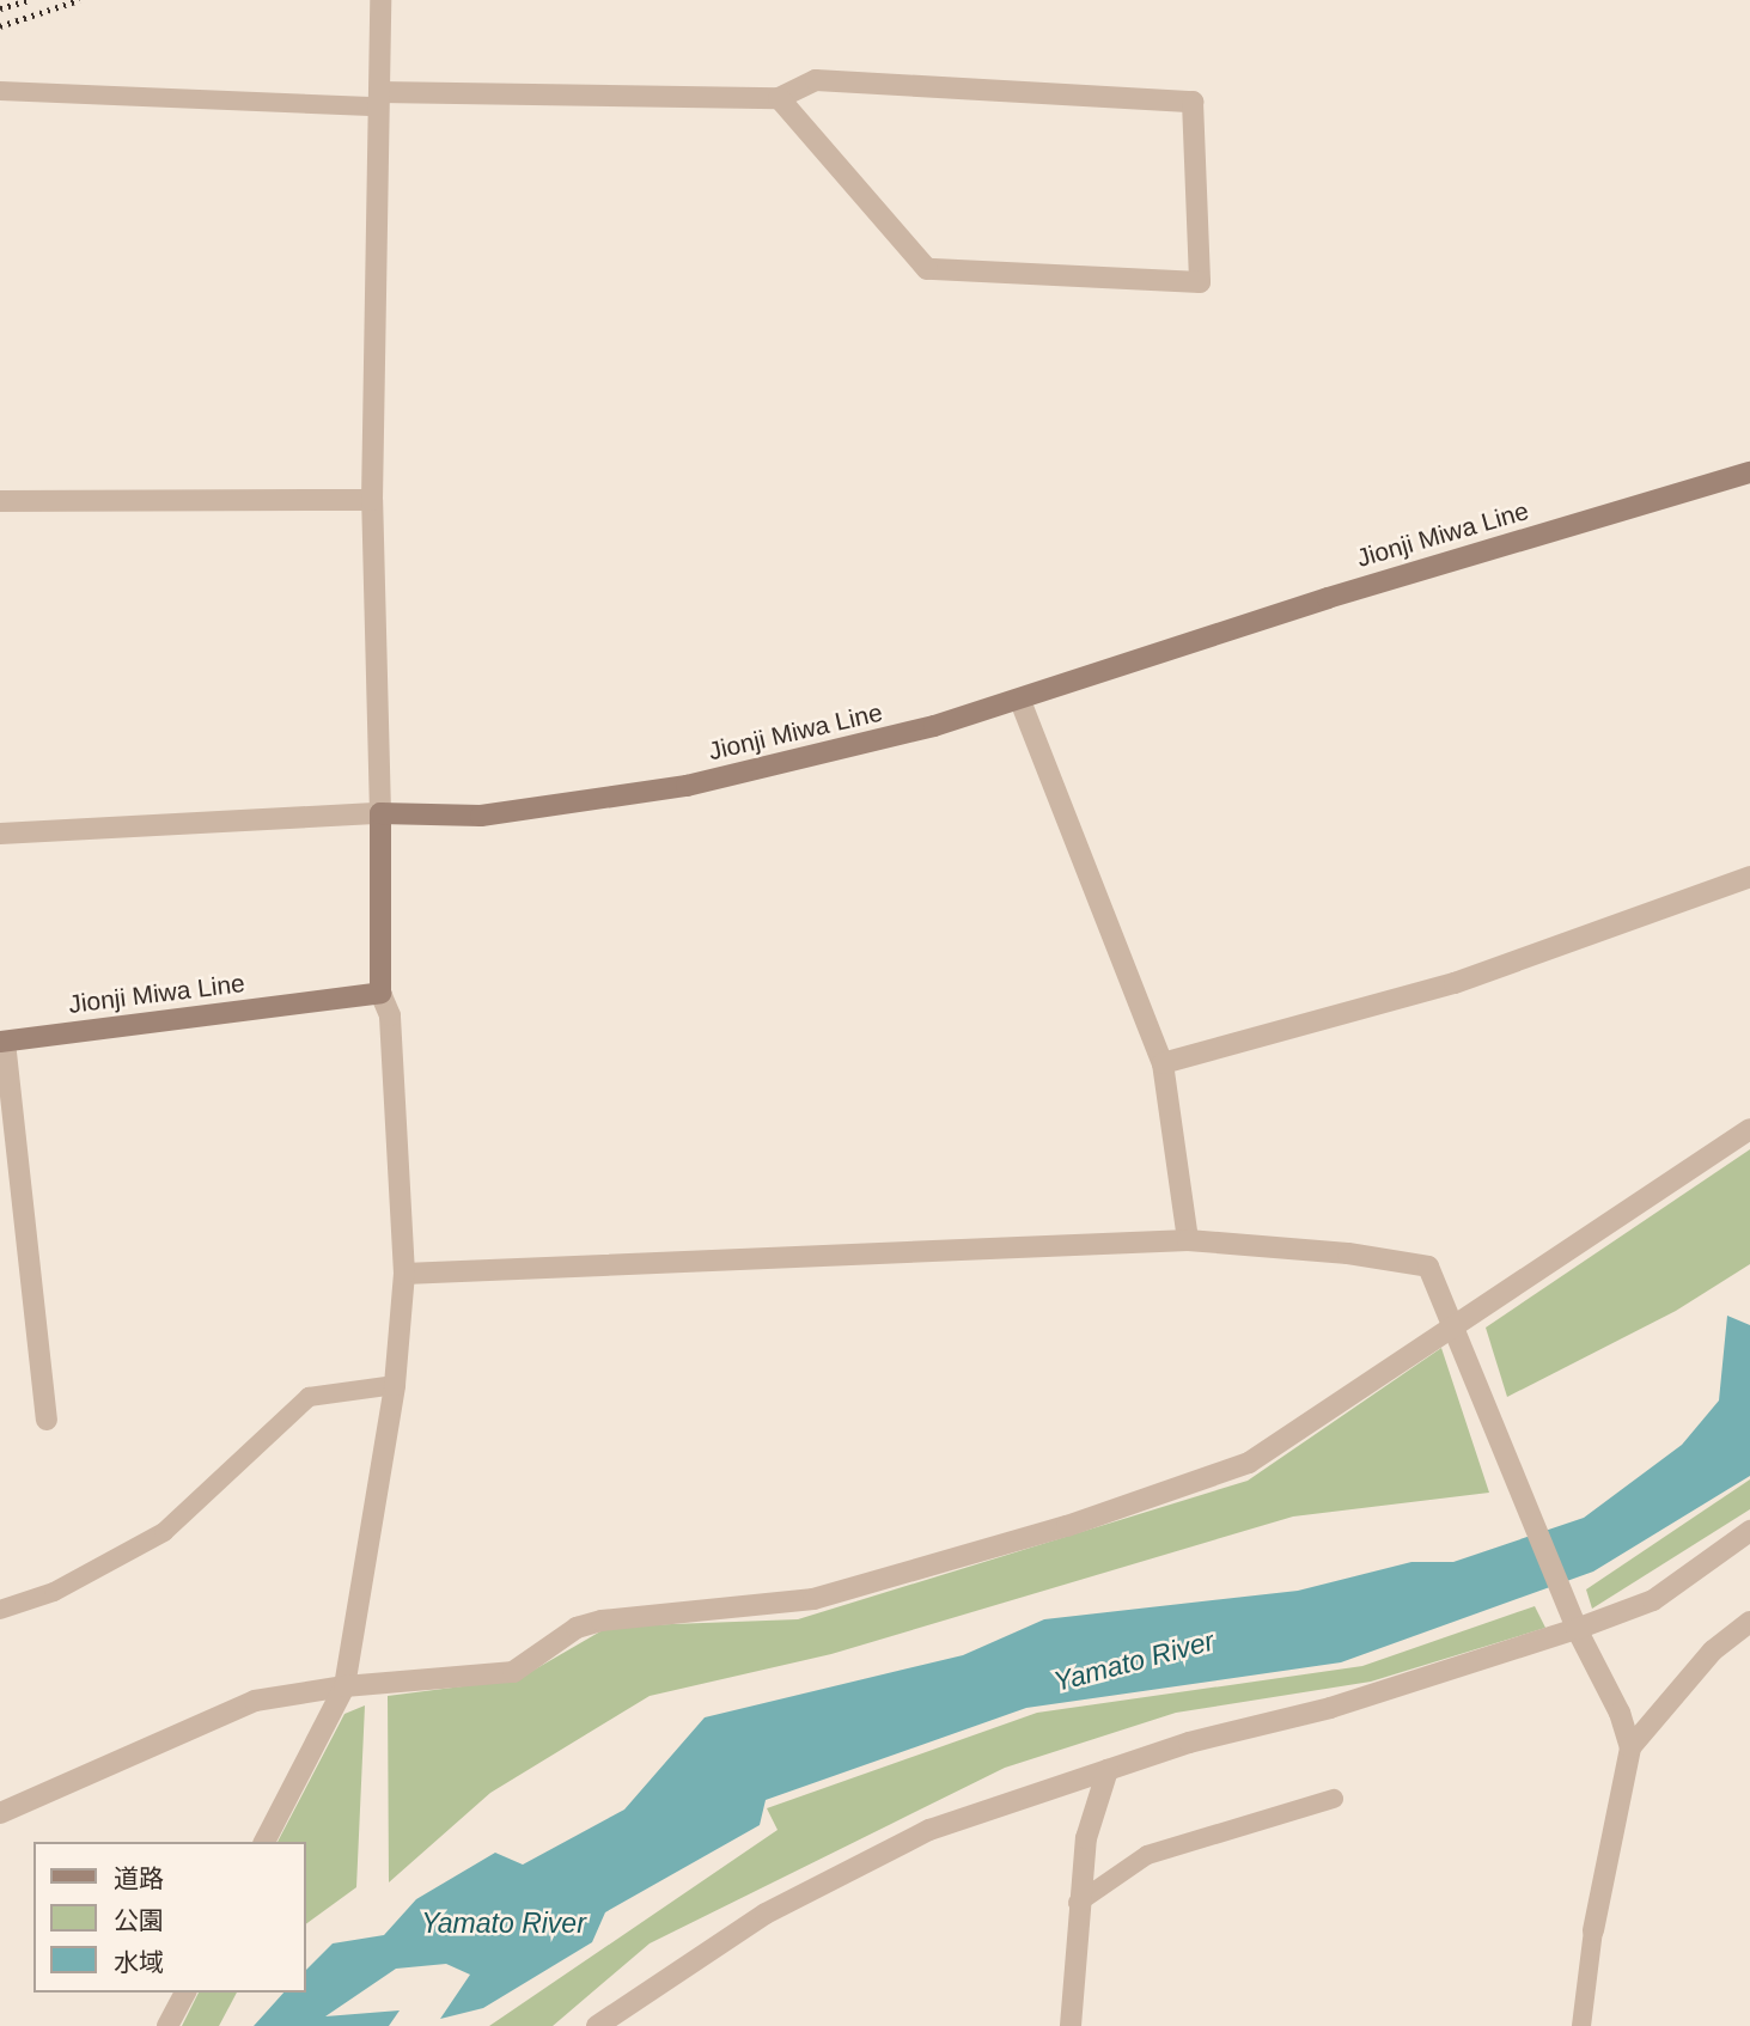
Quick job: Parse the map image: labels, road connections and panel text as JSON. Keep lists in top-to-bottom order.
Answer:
{
  "streets": {
    "main road": ["Jionji Miwa Line"]
  },
  "water": ["Yamato River"],
  "legend": ["道路", "公園", "水域"]
}
